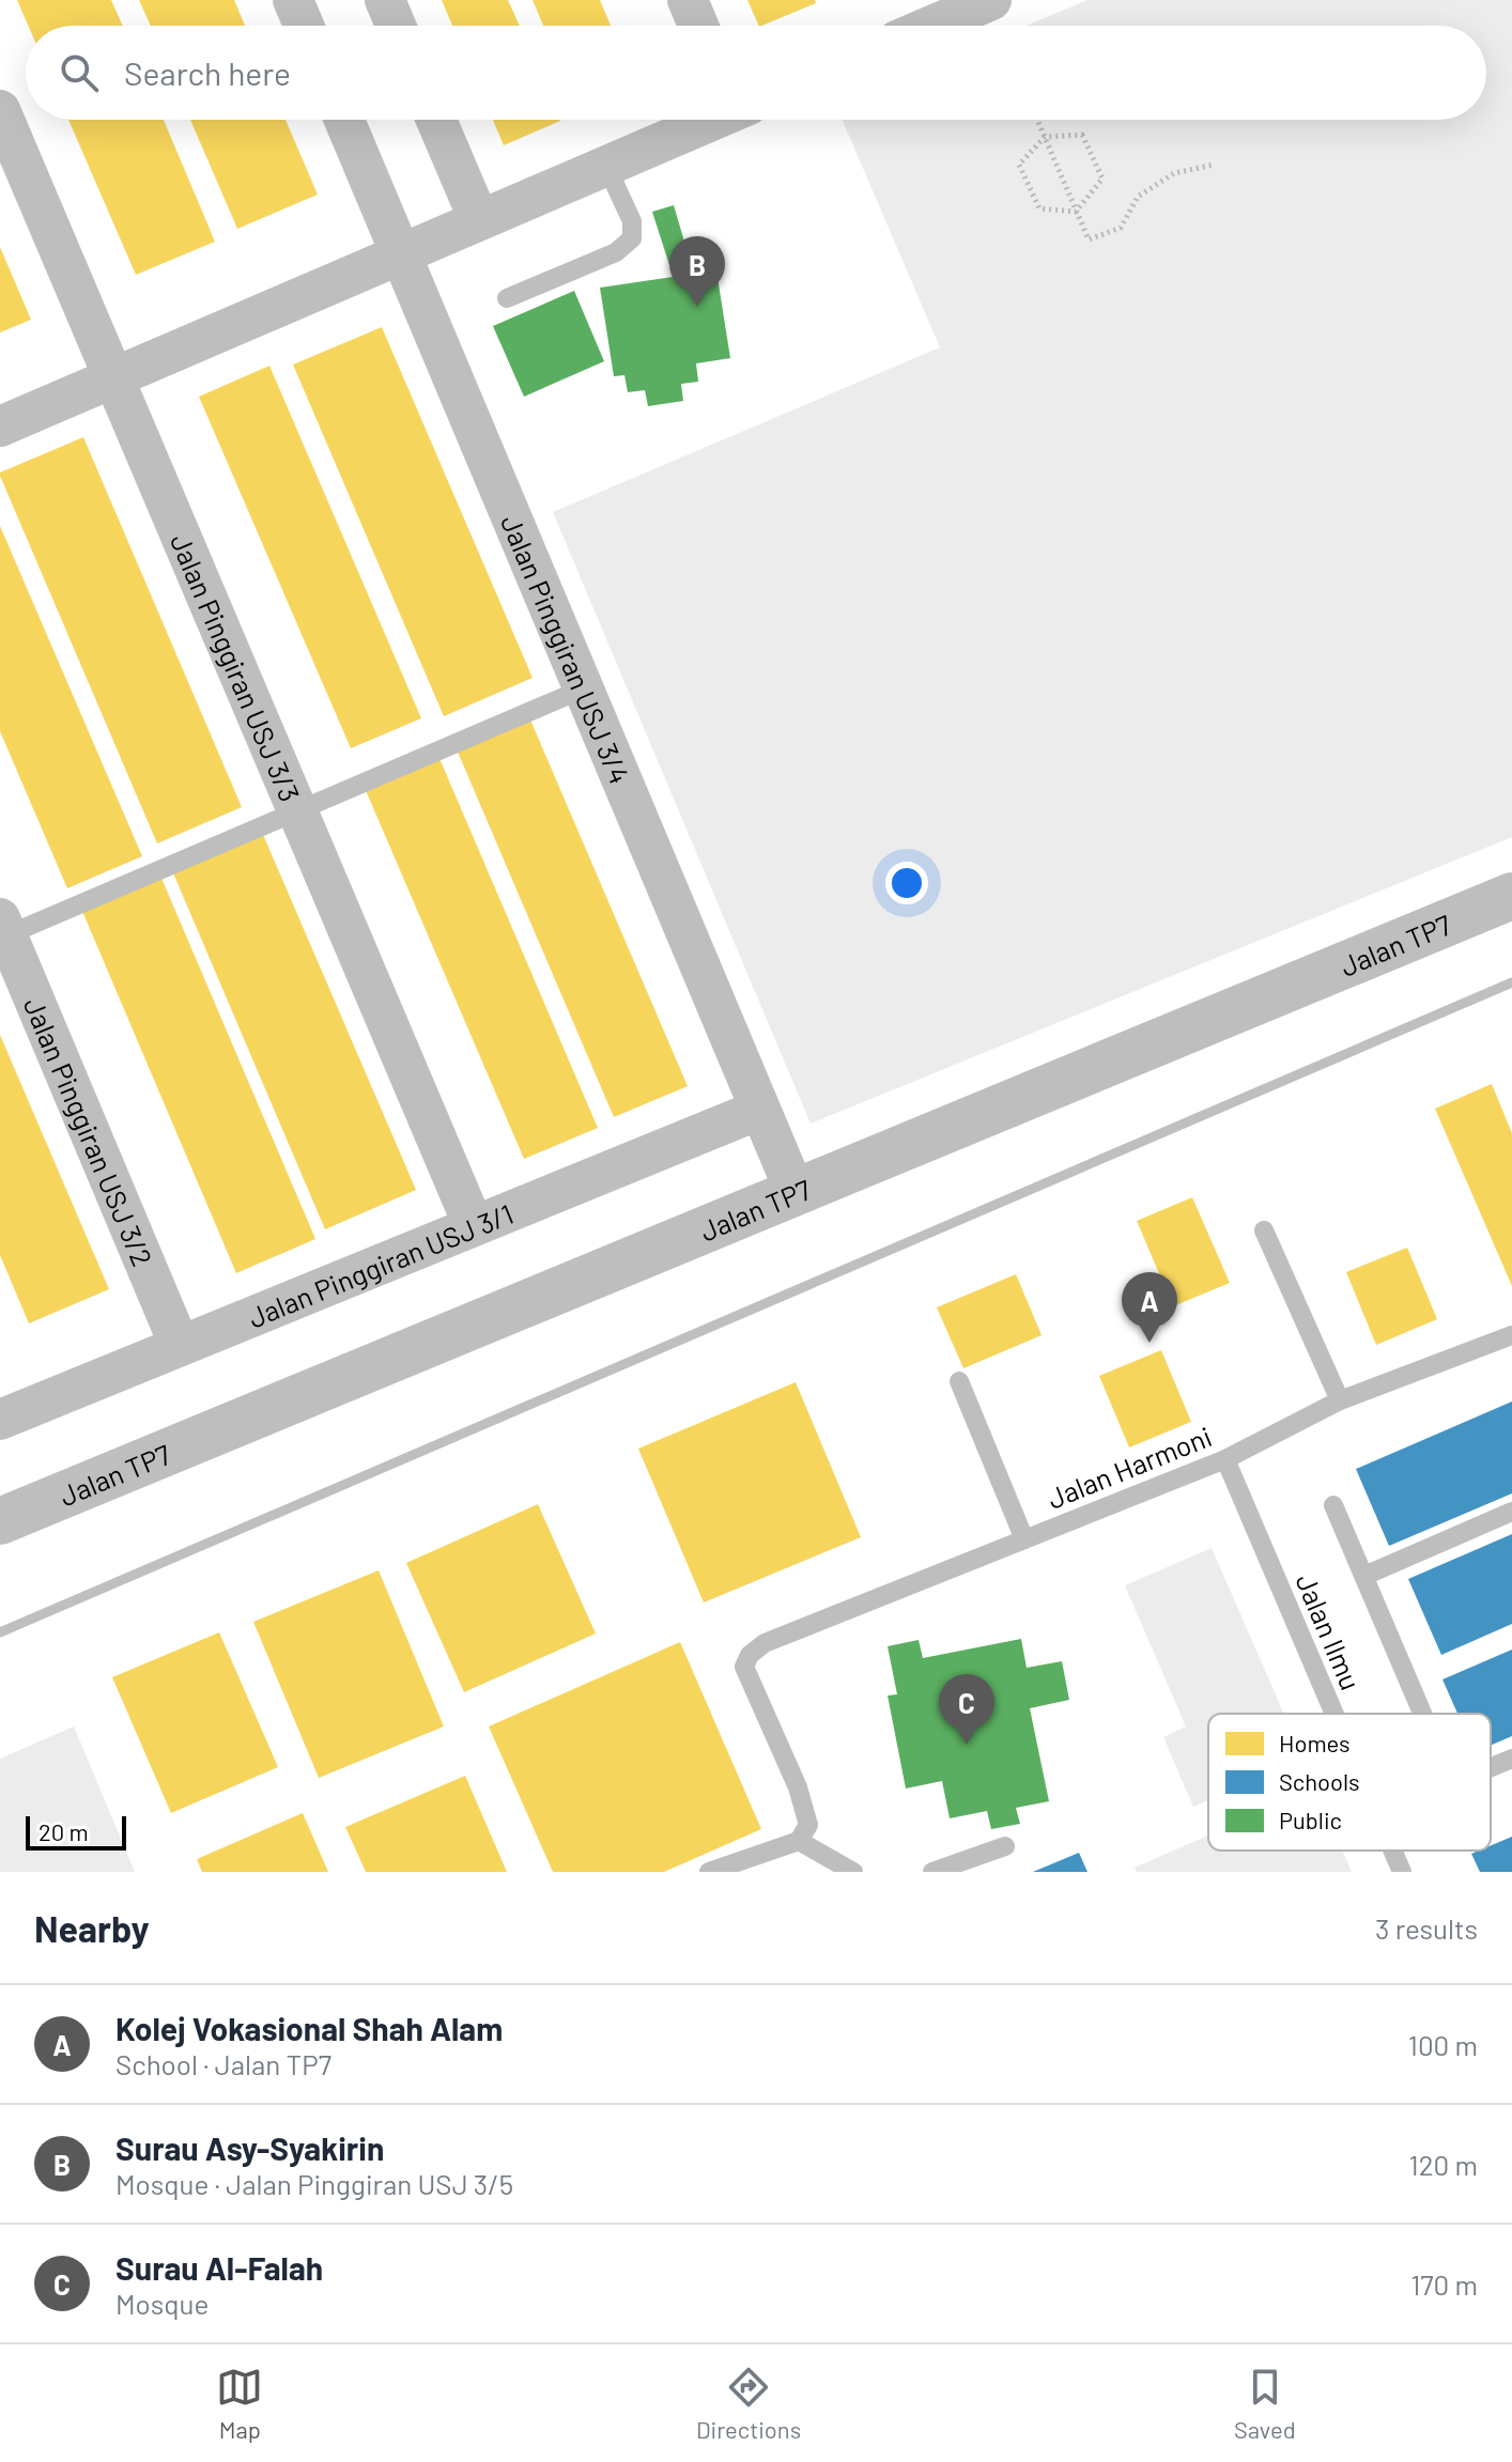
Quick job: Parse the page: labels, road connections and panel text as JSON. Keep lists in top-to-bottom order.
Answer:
{
  "streets": {
    "street": [
      "Jalan Pinggiran USJ 3/4",
      "Jalan Pinggiran USJ 3/3",
      "Jalan TP7",
      "Jalan Pinggiran USJ 3/2",
      "Jalan Pinggiran USJ 3/1"
    ],
    "lane": ["Jalan Harmoni", "Jalan Ilmu"]
  },
  "crossings": [
    ["Jalan Pinggiran USJ 3/4", "Jalan TP7"],
    ["Jalan Pinggiran USJ 3/4", "Jalan Pinggiran USJ 3/1"],
    ["Jalan Pinggiran USJ 3/3", "Jalan Pinggiran USJ 3/1"],
    ["Jalan Pinggiran USJ 3/2", "Jalan Pinggiran USJ 3/1"],
    ["Jalan Harmoni", "Jalan Ilmu"]
  ],
  "legend": ["Homes", "Schools", "Public"],
  "scale_bar": "20 m",
  "page": {
    "search": "Search here",
    "pins": ["B", "A", "C"],
    "scale": "20 m",
    "heading": ["Nearby", "3 results"],
    "list": [
      {
        "mark": "A",
        "name": "Kolej Vokasional Shah Alam",
        "note": "School · Jalan TP7",
        "value": "100 m"
      },
      {
        "mark": "B",
        "name": "Surau Asy-Syakirin",
        "note": "Mosque · Jalan Pinggiran USJ 3/5",
        "value": "120 m"
      },
      {
        "mark": "C",
        "name": "Surau Al-Falah",
        "note": "Mosque",
        "value": "170 m"
      }
    ],
    "nav": ["Map", "Directions", "Saved"]
  }
}
